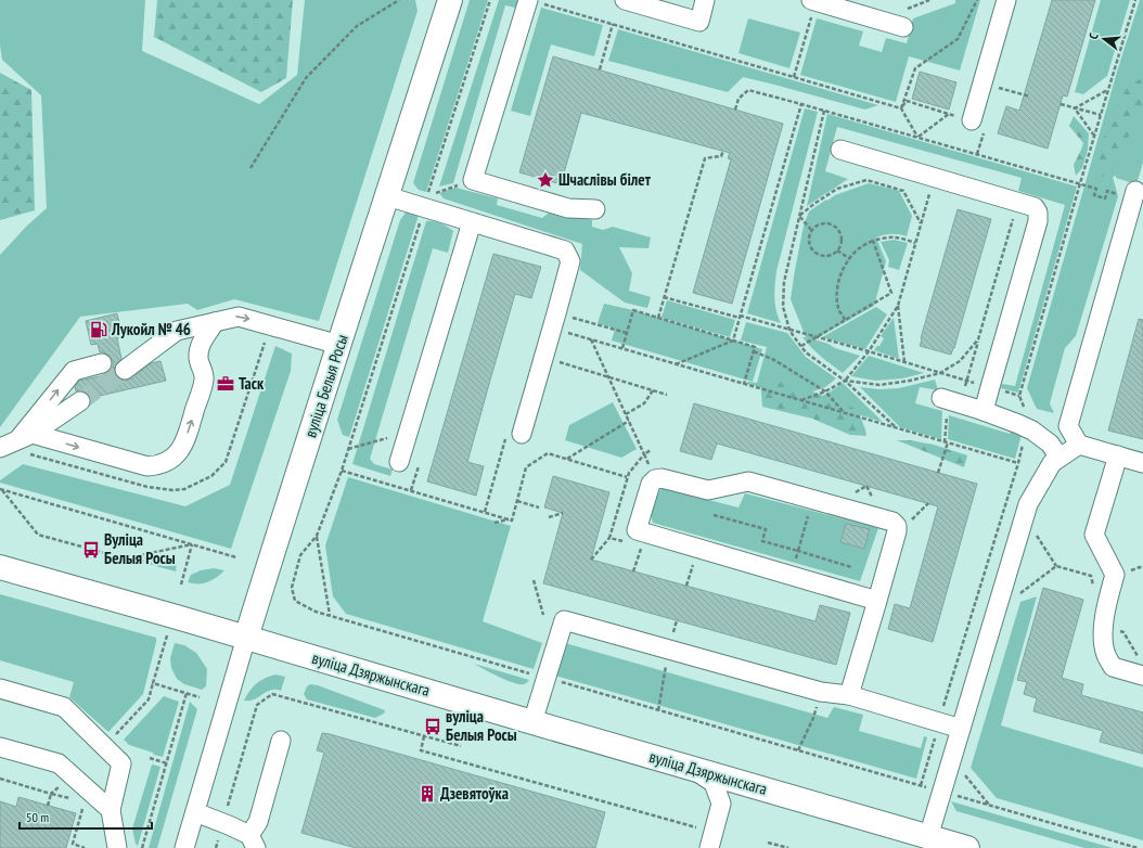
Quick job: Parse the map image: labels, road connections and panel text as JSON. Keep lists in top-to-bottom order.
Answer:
{
  "streets": {
    "main road": ["вуліца Белыя Росы", "вуліца Дзяржынскага"]
  },
  "crossings": [
    ["вуліца Белыя Росы", "вуліца Дзяржынскага"]
  ],
  "places": {
    "place": ["Шчаслівы білет"],
    "fuel station": ["Лукойл № 46"],
    "office": ["Таск"],
    "bus stop": ["Вуліца Белыя Росы", "вуліца Белыя Росы"],
    "building": ["Дзевятоўка"]
  },
  "scale_bar": "50 m",
  "north": "left"
}
